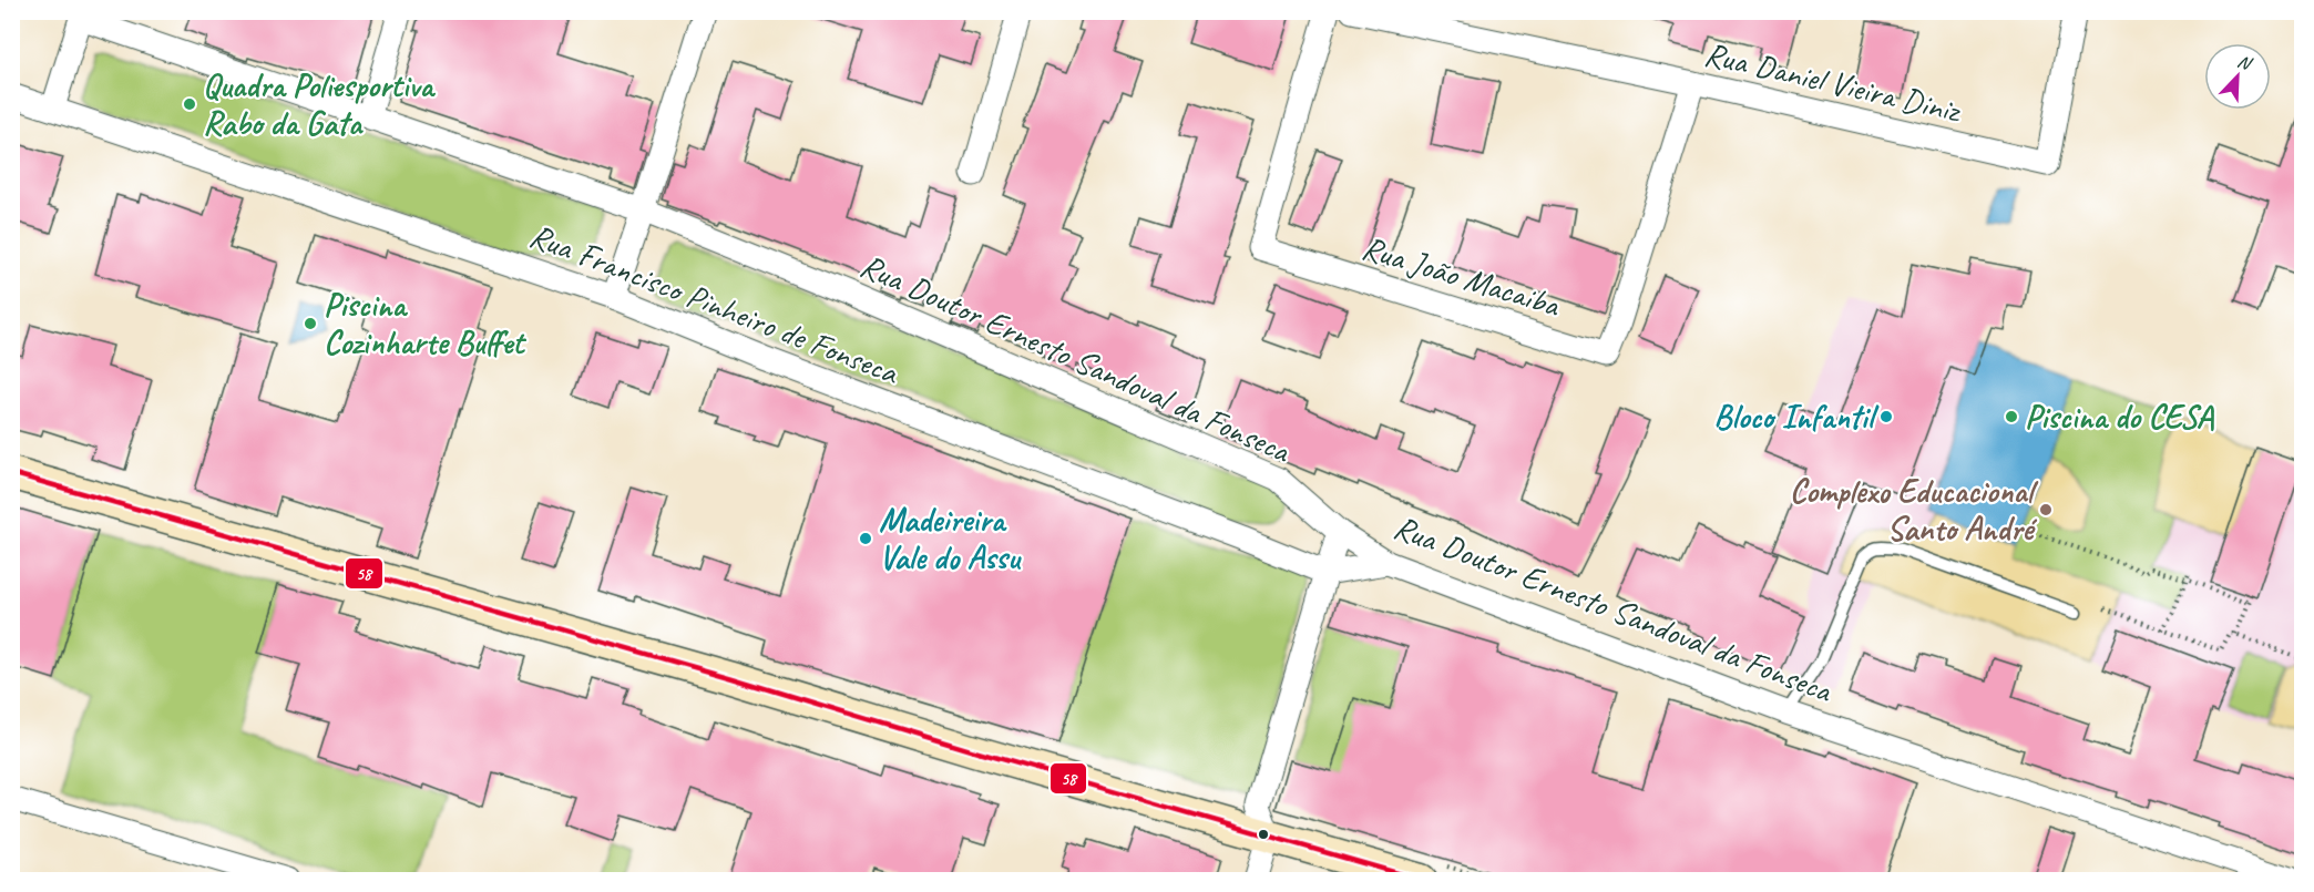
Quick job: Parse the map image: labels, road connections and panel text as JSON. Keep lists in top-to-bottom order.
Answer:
{
  "streets": {
    "street": [
      "Rua Daniel Vieira Diniz",
      "Rua João Macaiba",
      "Rua Francisco Pinheiro de Fonseca",
      "Rua Doutor Ernesto Sandoval da Fonseca"
    ]
  },
  "crossings": [
    ["Rua Daniel Vieira Diniz", "Rua João Macaiba"]
  ],
  "places": [
    "Quadra Poliesportiva Rabo da Gata",
    "Piscina Cozinharte Buffet",
    "Bloco Infantil",
    "Piscina do CESA",
    "Complexo Educacional Santo André",
    "Madeireira Vale do Assu"
  ],
  "lines": ["transit line 58"],
  "north": "top right"
}
